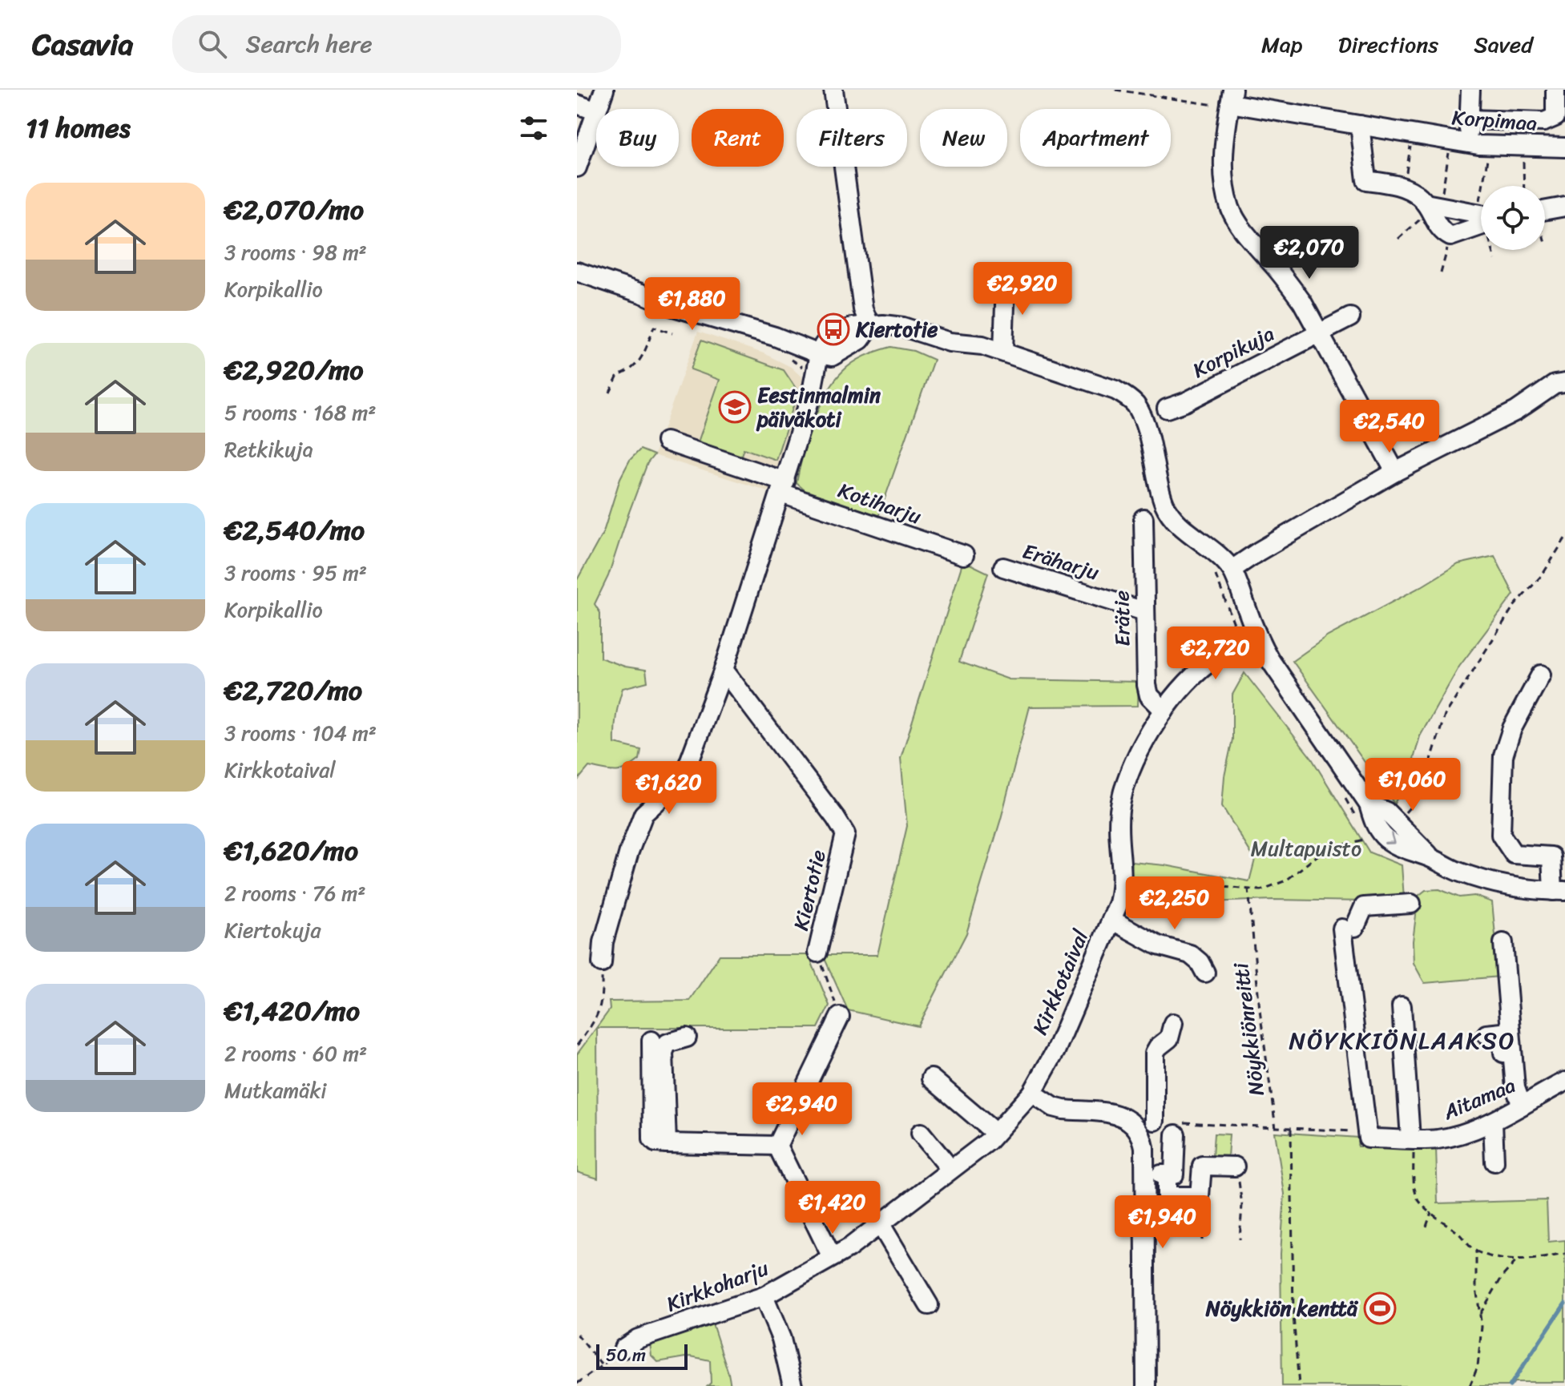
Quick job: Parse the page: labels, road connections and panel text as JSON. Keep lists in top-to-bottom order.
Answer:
{
  "streets": {
    "street": [
      "Korpimaa",
      "Korpikuja",
      "Kotiharju",
      "Eräharju",
      "Erätie",
      "Kiertotie",
      "Kirkkotaival",
      "Aitamaa",
      "Kirkkoharju"
    ],
    "path": ["Nöykkiönreitti"]
  },
  "crossings": [
    ["Eräharju", "Erätie"],
    ["Erätie", "Kirkkotaival"],
    ["Kirkkotaival", "Kirkkoharju"]
  ],
  "districts": ["NÖYKKIÖNLAAKSO"],
  "parks": ["Multapuisto"],
  "places": {
    "bus stop": ["Kiertotie"],
    "school or university": ["Eestinmalmin päiväkoti"],
    "sports": ["Nöykkiön kenttä"]
  },
  "scale_bar": "50 m",
  "page": {
    "header": "Casavia",
    "search": "Search here",
    "nav": ["Map", "Directions", "Saved"],
    "heading": "11 homes",
    "chip": [
      "Buy",
      "Rent",
      "Filters",
      "New",
      "Apartment"
    ],
    "list": [
      {
        "name": "€2,070/mo",
        "note": "3 rooms · 98 m² · Korpikallio"
      },
      {
        "name": "€2,920/mo",
        "note": "5 rooms · 168 m² · Retkikuja"
      },
      {
        "name": "€2,540/mo",
        "note": "3 rooms · 95 m² · Korpikallio"
      },
      {
        "name": "€2,720/mo",
        "note": "3 rooms · 104 m² · Kirkkotaival"
      },
      {
        "name": "€1,620/mo",
        "note": "2 rooms · 76 m² · Kiertokuja"
      },
      {
        "name": "€1,420/mo",
        "note": "2 rooms · 60 m² · Mutkamäki"
      }
    ],
    "price": [
      "€2,070",
      "€2,920",
      "€1,880",
      "€2,540",
      "€2,720",
      "€1,060",
      "€1,620",
      "€2,250",
      "€2,940",
      "€1,420",
      "€1,940"
    ],
    "scale": "50 m"
  }
}
